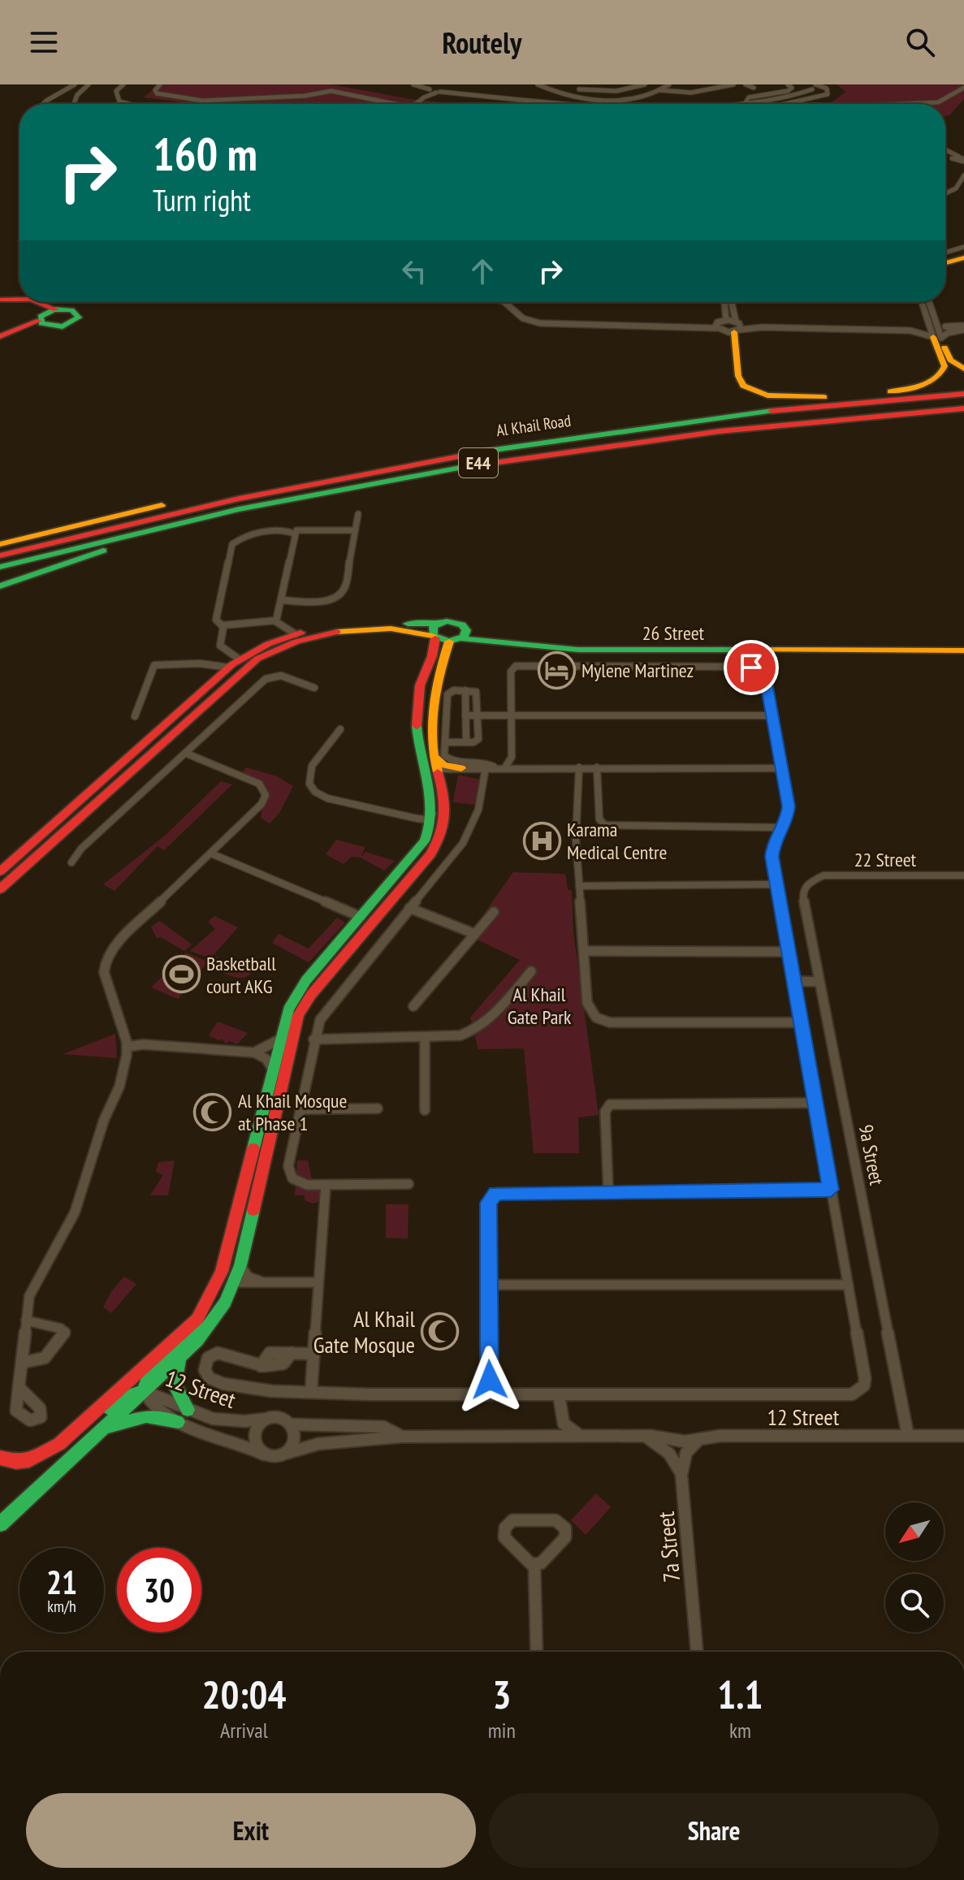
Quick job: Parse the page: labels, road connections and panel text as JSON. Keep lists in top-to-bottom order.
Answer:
{
  "streets": {
    "main road": ["Al Khail Road", "E44", "26 Street"],
    "street": [
      "22 Street",
      "9a Street",
      "12 Street",
      "7a Street"
    ]
  },
  "crossings": [
    ["22 Street", "9a Street"],
    ["9a Street", "12 Street"],
    ["12 Street", "7a Street"]
  ],
  "parks": ["Al Khail Gate Park"],
  "places": {
    "hotel": ["Mylene Martinez"],
    "hospital": ["Karama Medical Centre"],
    "sports": ["Basketball court AKG"],
    "mosque": ["Al Khail Mosque at Phase 1", "Al Khail Gate Mosque"]
  },
  "north": "bottom left",
  "page": {
    "header": "Routely",
    "turn": ["160 m", "Turn right"],
    "speed": "21 km/h",
    "limit": "30",
    "eta": [
      "20:04",
      "Arrival",
      "3",
      "min",
      "1.1",
      "km"
    ],
    "buttons": ["Exit", "Share"]
  }
}
